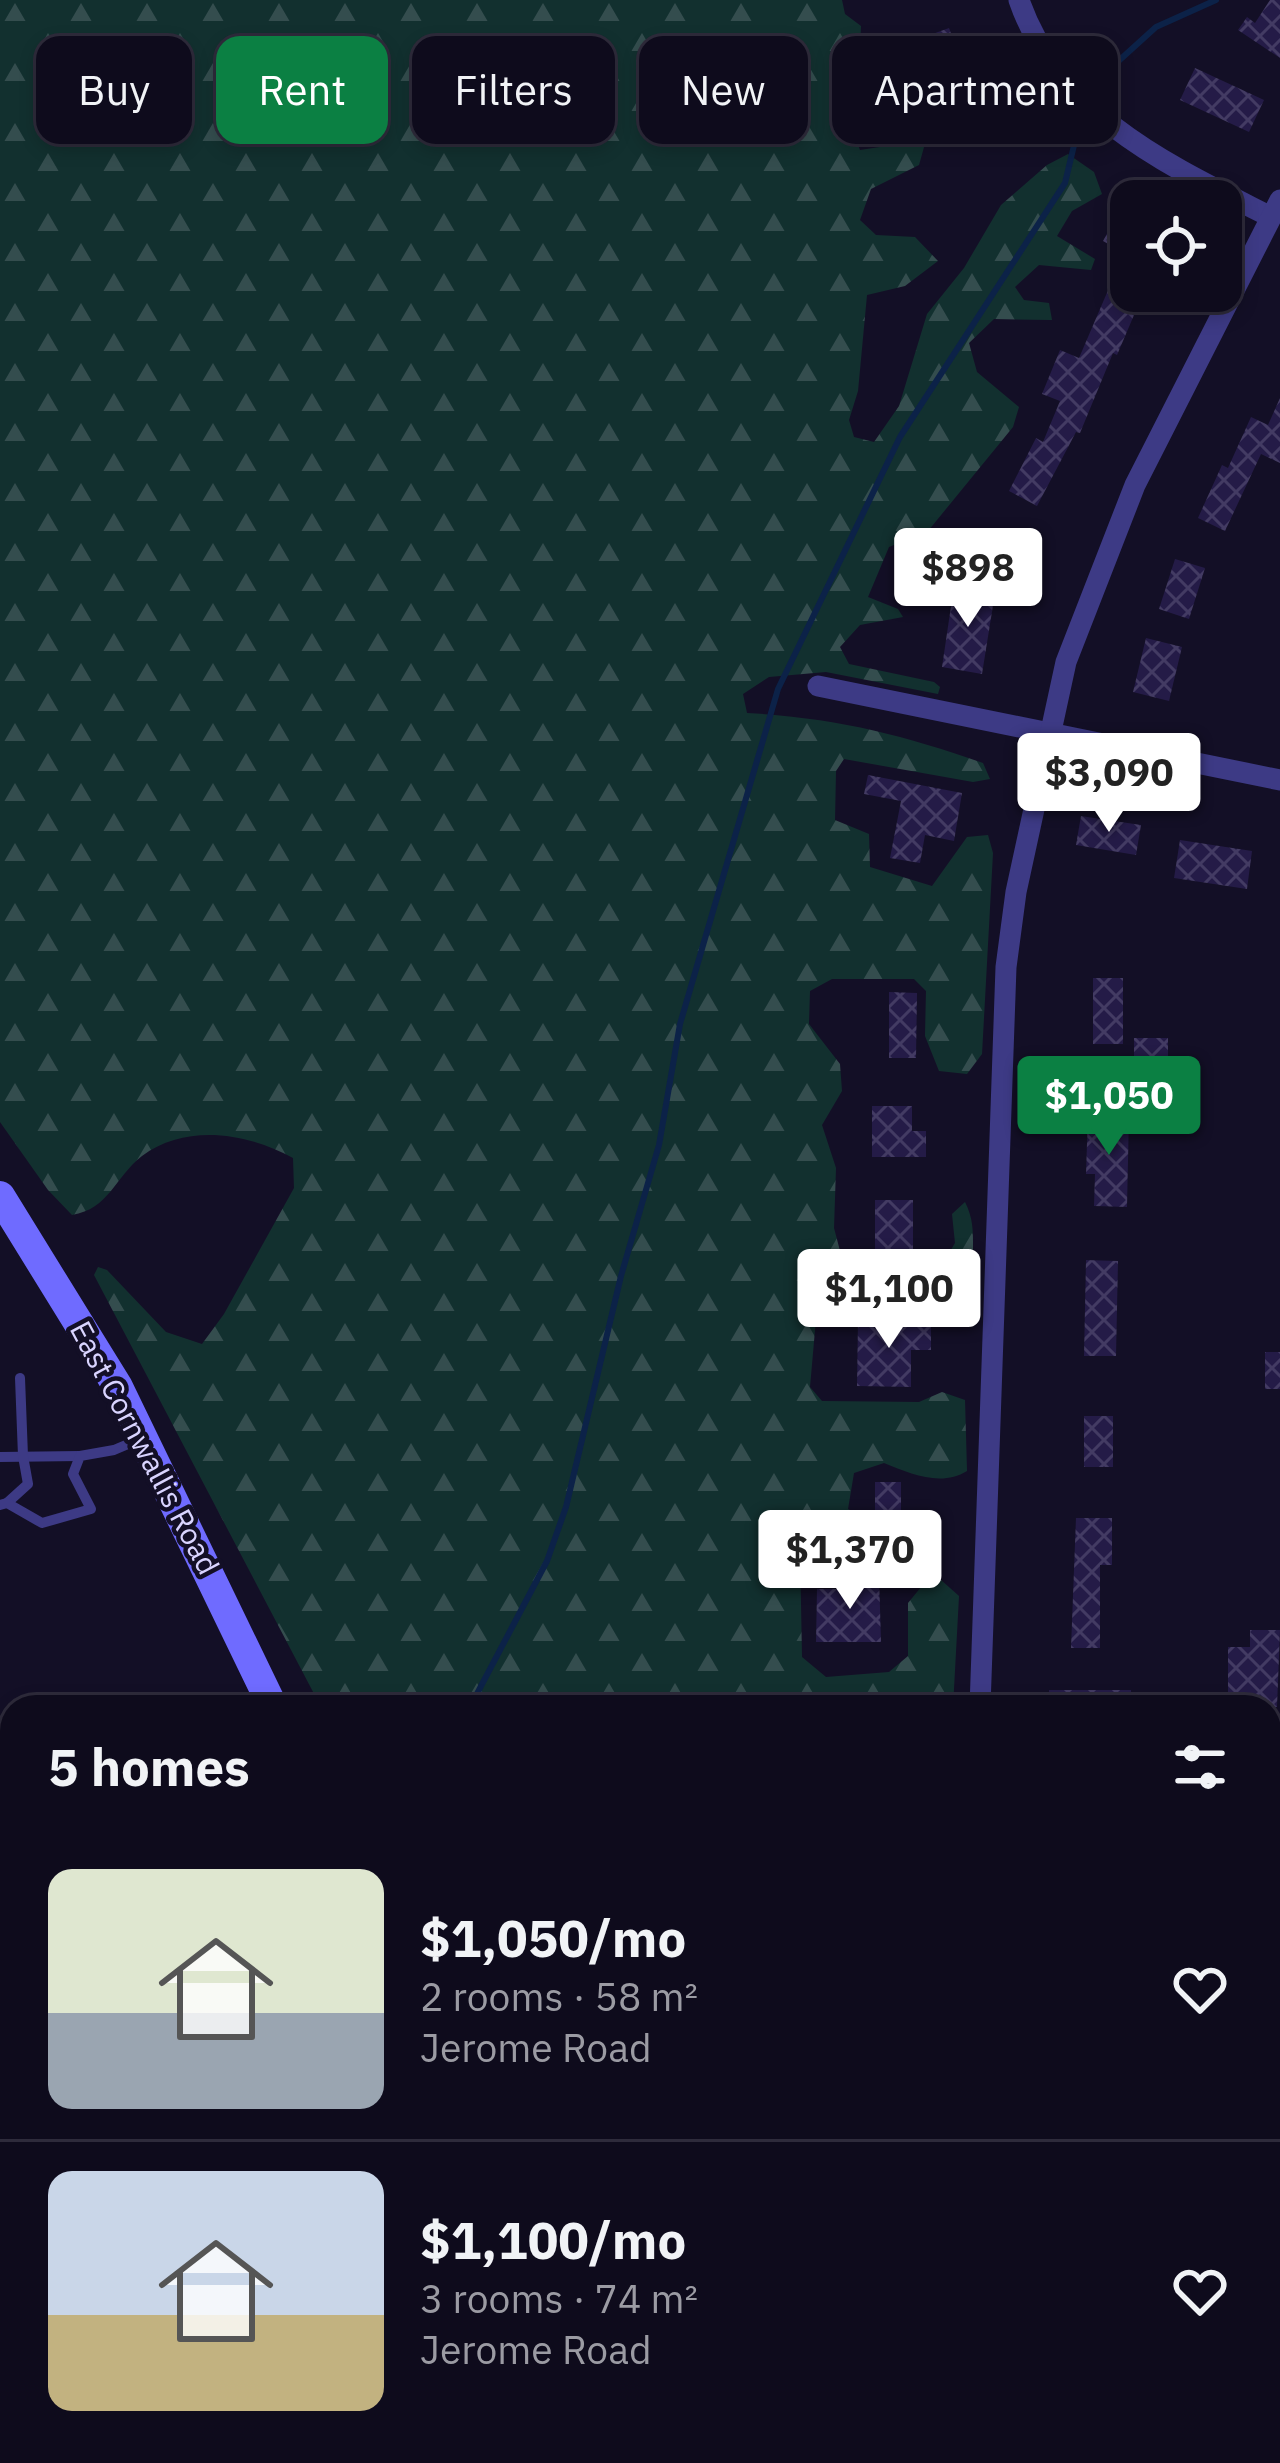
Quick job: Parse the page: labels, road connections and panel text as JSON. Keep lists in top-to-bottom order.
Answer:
{
  "streets": {
    "street": ["East Cornwallis Road"]
  },
  "page": {
    "chip": [
      "Buy",
      "Rent",
      "Filters",
      "New",
      "Apartment"
    ],
    "price": [
      "$898",
      "$3,090",
      "$1,050",
      "$1,100",
      "$1,370"
    ],
    "heading": "5 homes",
    "list": [
      {
        "name": "$1,050/mo",
        "note": "2 rooms · 58 m² · Jerome Road"
      },
      {
        "name": "$1,100/mo",
        "note": "3 rooms · 74 m² · Jerome Road"
      }
    ]
  }
}
